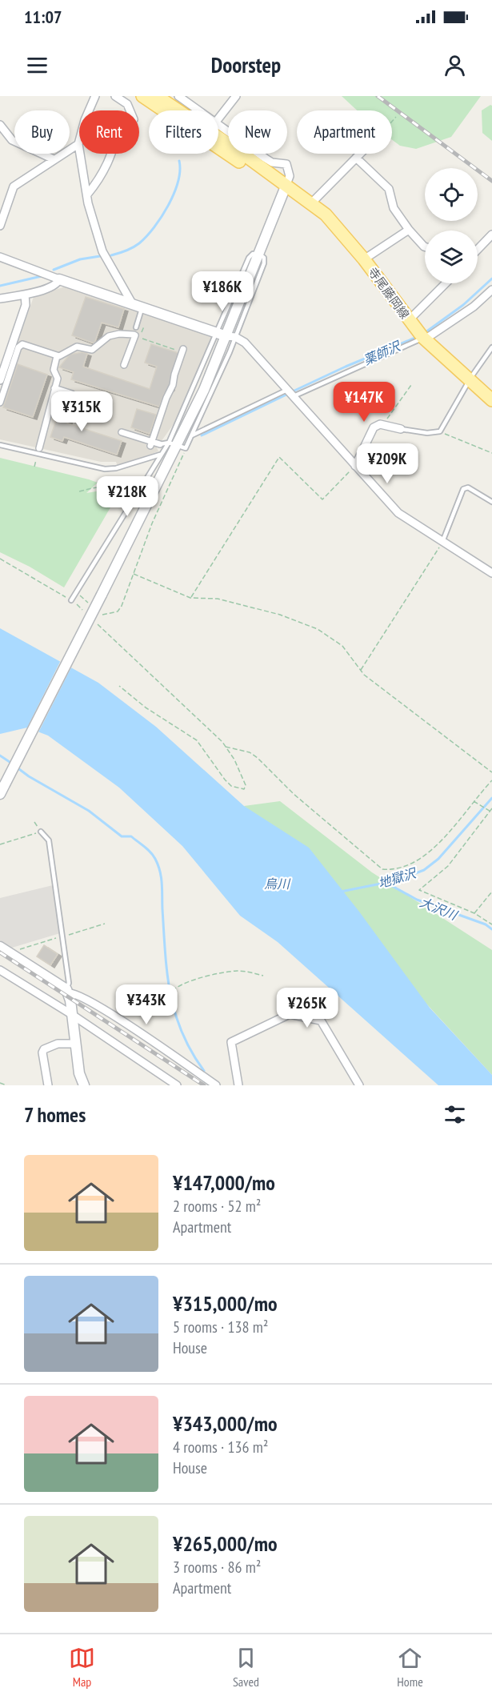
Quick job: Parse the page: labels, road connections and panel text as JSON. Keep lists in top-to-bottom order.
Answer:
{
  "streets": {
    "main road": ["寺尾藤岡線"]
  },
  "water": [
    "薬師沢",
    "地獄沢",
    "烏川",
    "大沢川"
  ],
  "page": {
    "status": "11:07",
    "header": "Doorstep",
    "chip": [
      "Buy",
      "Rent",
      "Filters",
      "New",
      "Apartment"
    ],
    "price": [
      "¥186K",
      "¥147K",
      "¥315K",
      "¥209K",
      "¥218K",
      "¥343K",
      "¥265K"
    ],
    "heading": "7 homes",
    "list": [
      {
        "name": "¥147,000/mo",
        "note": "2 rooms · 52 m² · Apartment"
      },
      {
        "name": "¥315,000/mo",
        "note": "5 rooms · 138 m² · House"
      },
      {
        "name": "¥343,000/mo",
        "note": "4 rooms · 136 m² · House"
      },
      {
        "name": "¥265,000/mo",
        "note": "3 rooms · 86 m² · Apartment"
      }
    ],
    "tabs": ["Map", "Saved", "Home"]
  }
}
